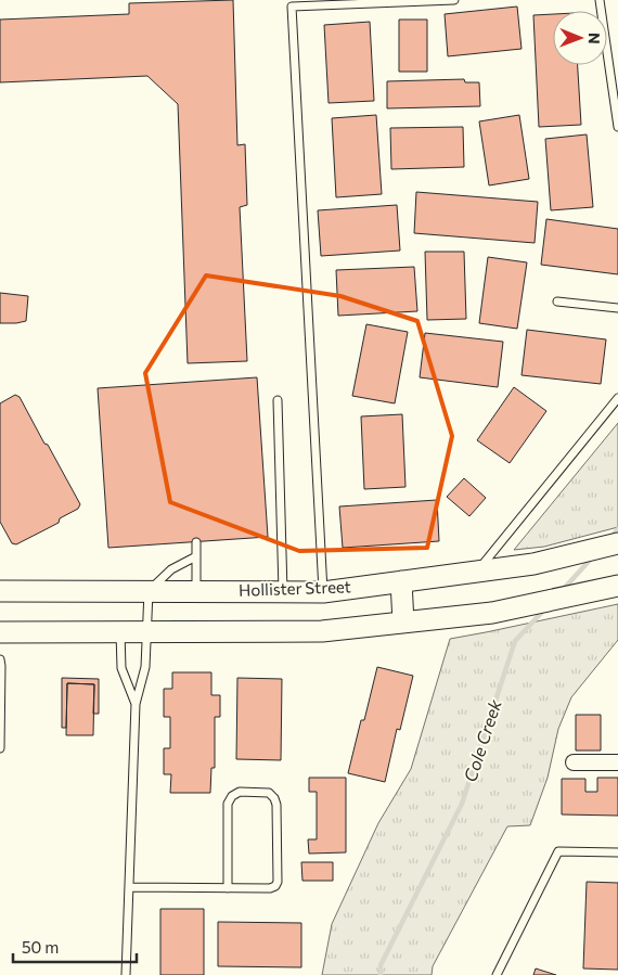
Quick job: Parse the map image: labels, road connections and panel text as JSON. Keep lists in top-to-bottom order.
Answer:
{
  "streets": {
    "main road": ["Hollister Street"]
  },
  "water": ["Cole Creek"],
  "scale_bar": "50 m",
  "north": "right"
}
